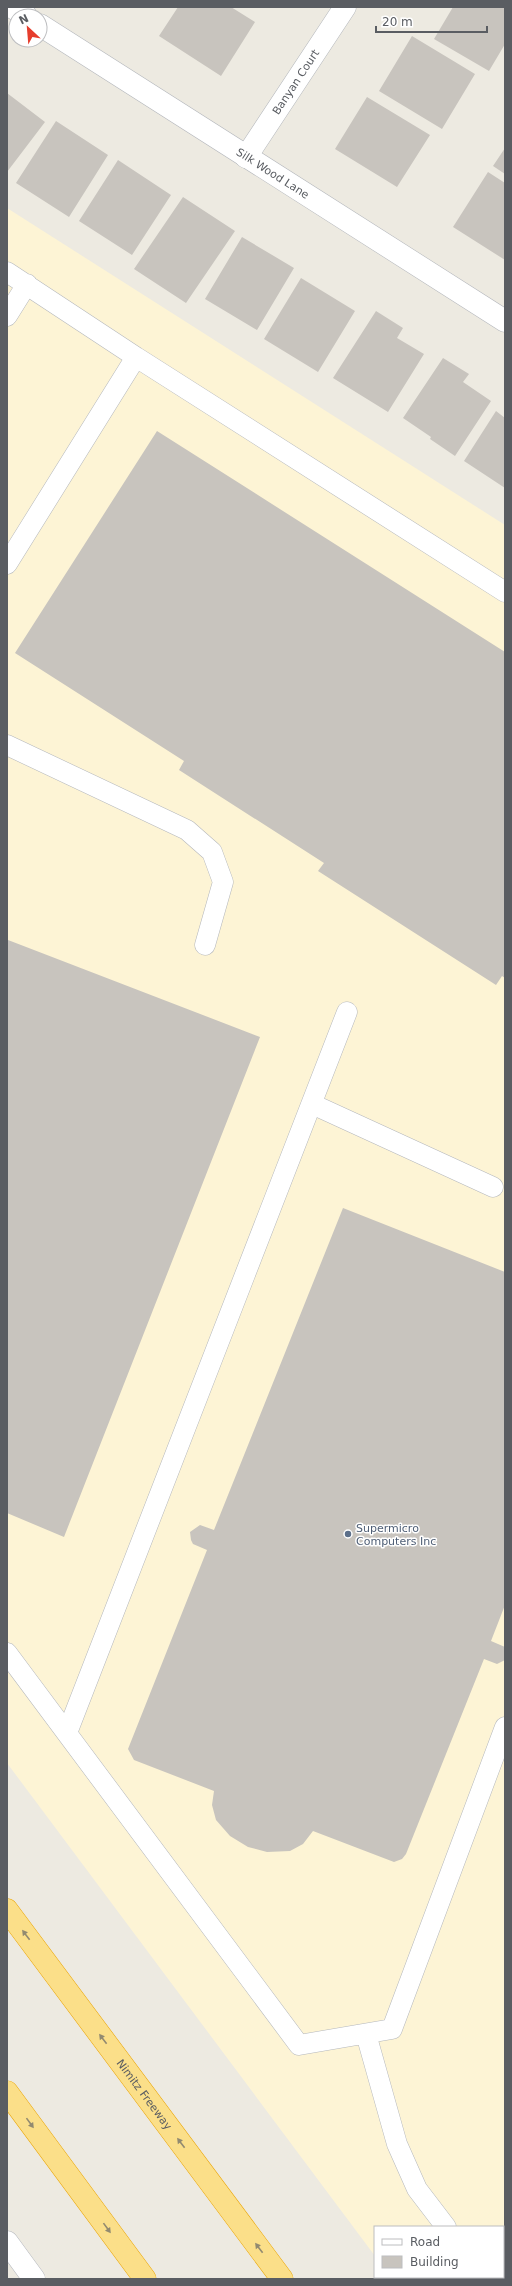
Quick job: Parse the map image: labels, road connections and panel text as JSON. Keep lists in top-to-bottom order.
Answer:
{
  "streets": {
    "highway": ["Nimitz Freeway"],
    "street": ["Banyan Court", "Silk Wood Lane"]
  },
  "crossings": [
    ["Banyan Court", "Silk Wood Lane"]
  ],
  "places": ["Supermicro Computers Inc"],
  "legend": ["Road", "Building"],
  "scale_bar": "20 m",
  "north": "top left"
}
